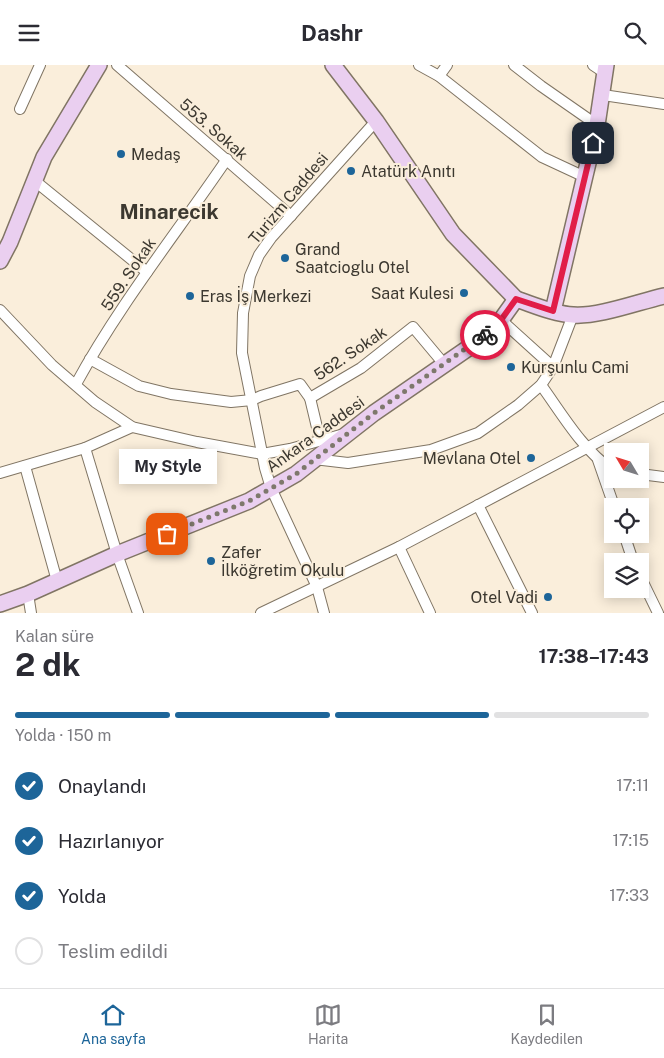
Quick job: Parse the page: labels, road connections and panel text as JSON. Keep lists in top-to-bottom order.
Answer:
{
  "streets": {
    "street": [
      "553. Sokak",
      "Turizm Caddesi",
      "559. Sokak",
      "562. Sokak",
      "Ankara Caddesi"
    ]
  },
  "crossings": [
    ["553. Sokak", "Turizm Caddesi"],
    ["553. Sokak", "559. Sokak"],
    ["Turizm Caddesi", "562. Sokak"],
    ["Turizm Caddesi", "Ankara Caddesi"],
    ["562. Sokak", "Ankara Caddesi"]
  ],
  "districts": ["Minarecik"],
  "places": [
    "Medaş",
    "Atatürk Anıtı",
    "Grand Saatcioglu Otel",
    "Saat Kulesi",
    "Eras İş Merkezi",
    "Kurşunlu Cami",
    "Mevlana Otel",
    "My Style",
    "Zafer İlköğretim Okulu",
    "Otel Vadi"
  ],
  "north": "top left",
  "page": {
    "header": "Dashr",
    "bubble": "My Style",
    "heading": ["2 dk", "Kalan süre", "17:38–17:43"],
    "bar": "Yolda · 150 m",
    "list": [
      ["Onaylandı", "17:11"],
      ["Hazırlanıyor", "17:15"],
      ["Yolda", "17:33"],
      "Teslim edildi"
    ],
    "tabs": ["Ana sayfa", "Harita", "Kaydedilen"]
  }
}
